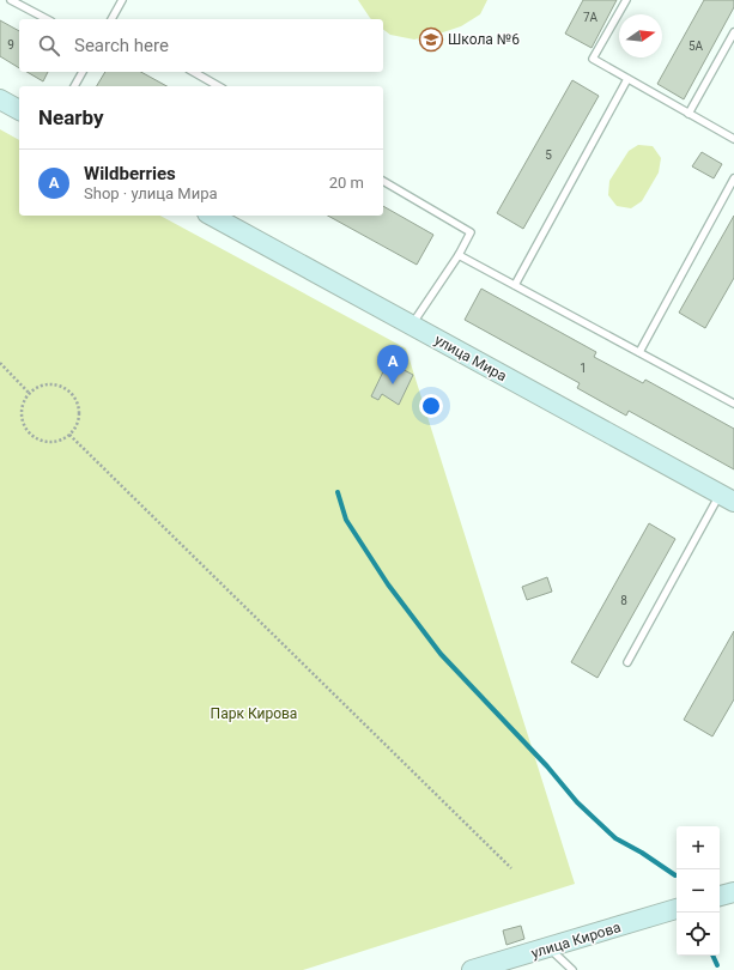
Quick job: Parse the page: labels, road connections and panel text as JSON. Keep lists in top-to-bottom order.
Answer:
{
  "streets": {
    "street": ["улица Мира", "улица Кирова"]
  },
  "parks": ["Парк Кирова"],
  "places": {
    "school or university": ["Школа №6"]
  },
  "house_numbers": [
    "7А",
    "9",
    "5А",
    "5",
    "1",
    "8"
  ],
  "north": "right",
  "page": {
    "search": "Search here",
    "heading": "Nearby",
    "list": [
      {
        "mark": "A",
        "name": "Wildberries",
        "note": "Shop · улица Мира",
        "value": "20 m"
      }
    ],
    "pins": "A",
    "map_buttons": ["+", "−"]
  }
}
